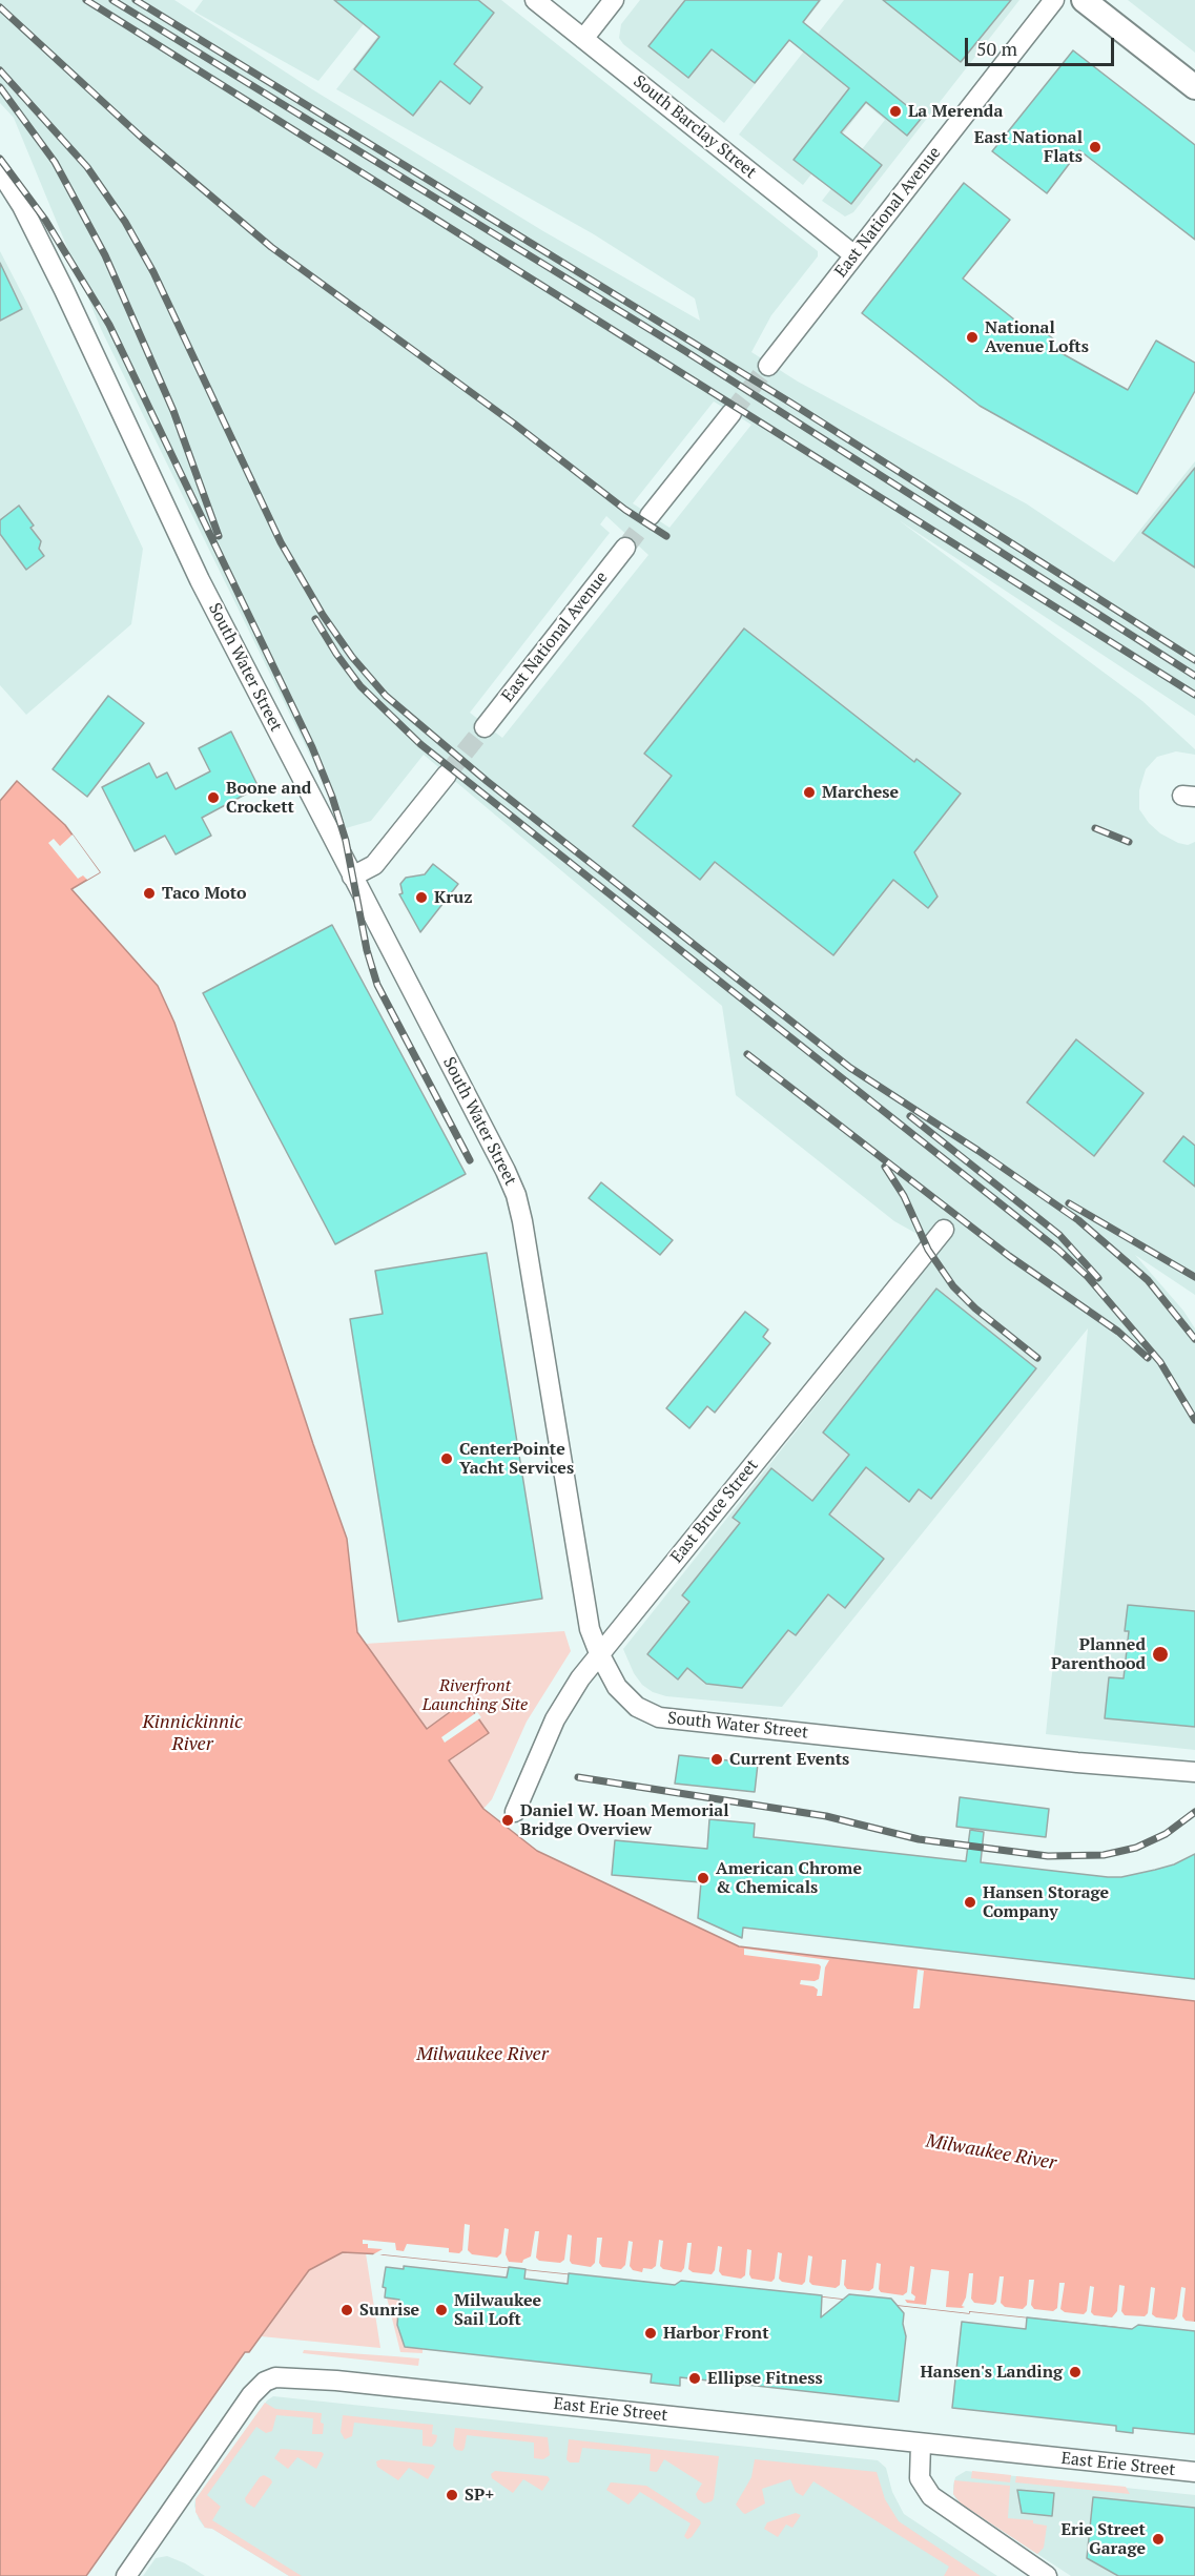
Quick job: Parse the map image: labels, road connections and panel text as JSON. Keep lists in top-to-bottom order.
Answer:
{
  "streets": {
    "street": [
      "South Barclay Street",
      "East National Avenue",
      "South Water Street",
      "East Bruce Street",
      "East Erie Street"
    ]
  },
  "crossings": [
    ["South Barclay Street", "East National Avenue"],
    ["South Water Street", "East Bruce Street"]
  ],
  "water": ["Kinnickinnic River", "Milwaukee River"],
  "parks": ["Riverfront Launching Site"],
  "places": [
    "La Merenda",
    "East National Flats",
    "National Avenue Lofts",
    "Marchese",
    "Boone and Crockett",
    "Taco Moto",
    "Kruz",
    "CenterPointe Yacht Services",
    "Planned Parenthood",
    "Current Events",
    "Daniel W. Hoan Memorial Bridge Overview",
    "American Chrome & Chemicals",
    "Hansen Storage Company",
    "Sunrise",
    "Milwaukee Sail Loft",
    "Harbor Front",
    "Hansen's Landing",
    "Ellipse Fitness",
    "SP+",
    "Erie Street Garage"
  ],
  "scale_bar": "50 m"
}
